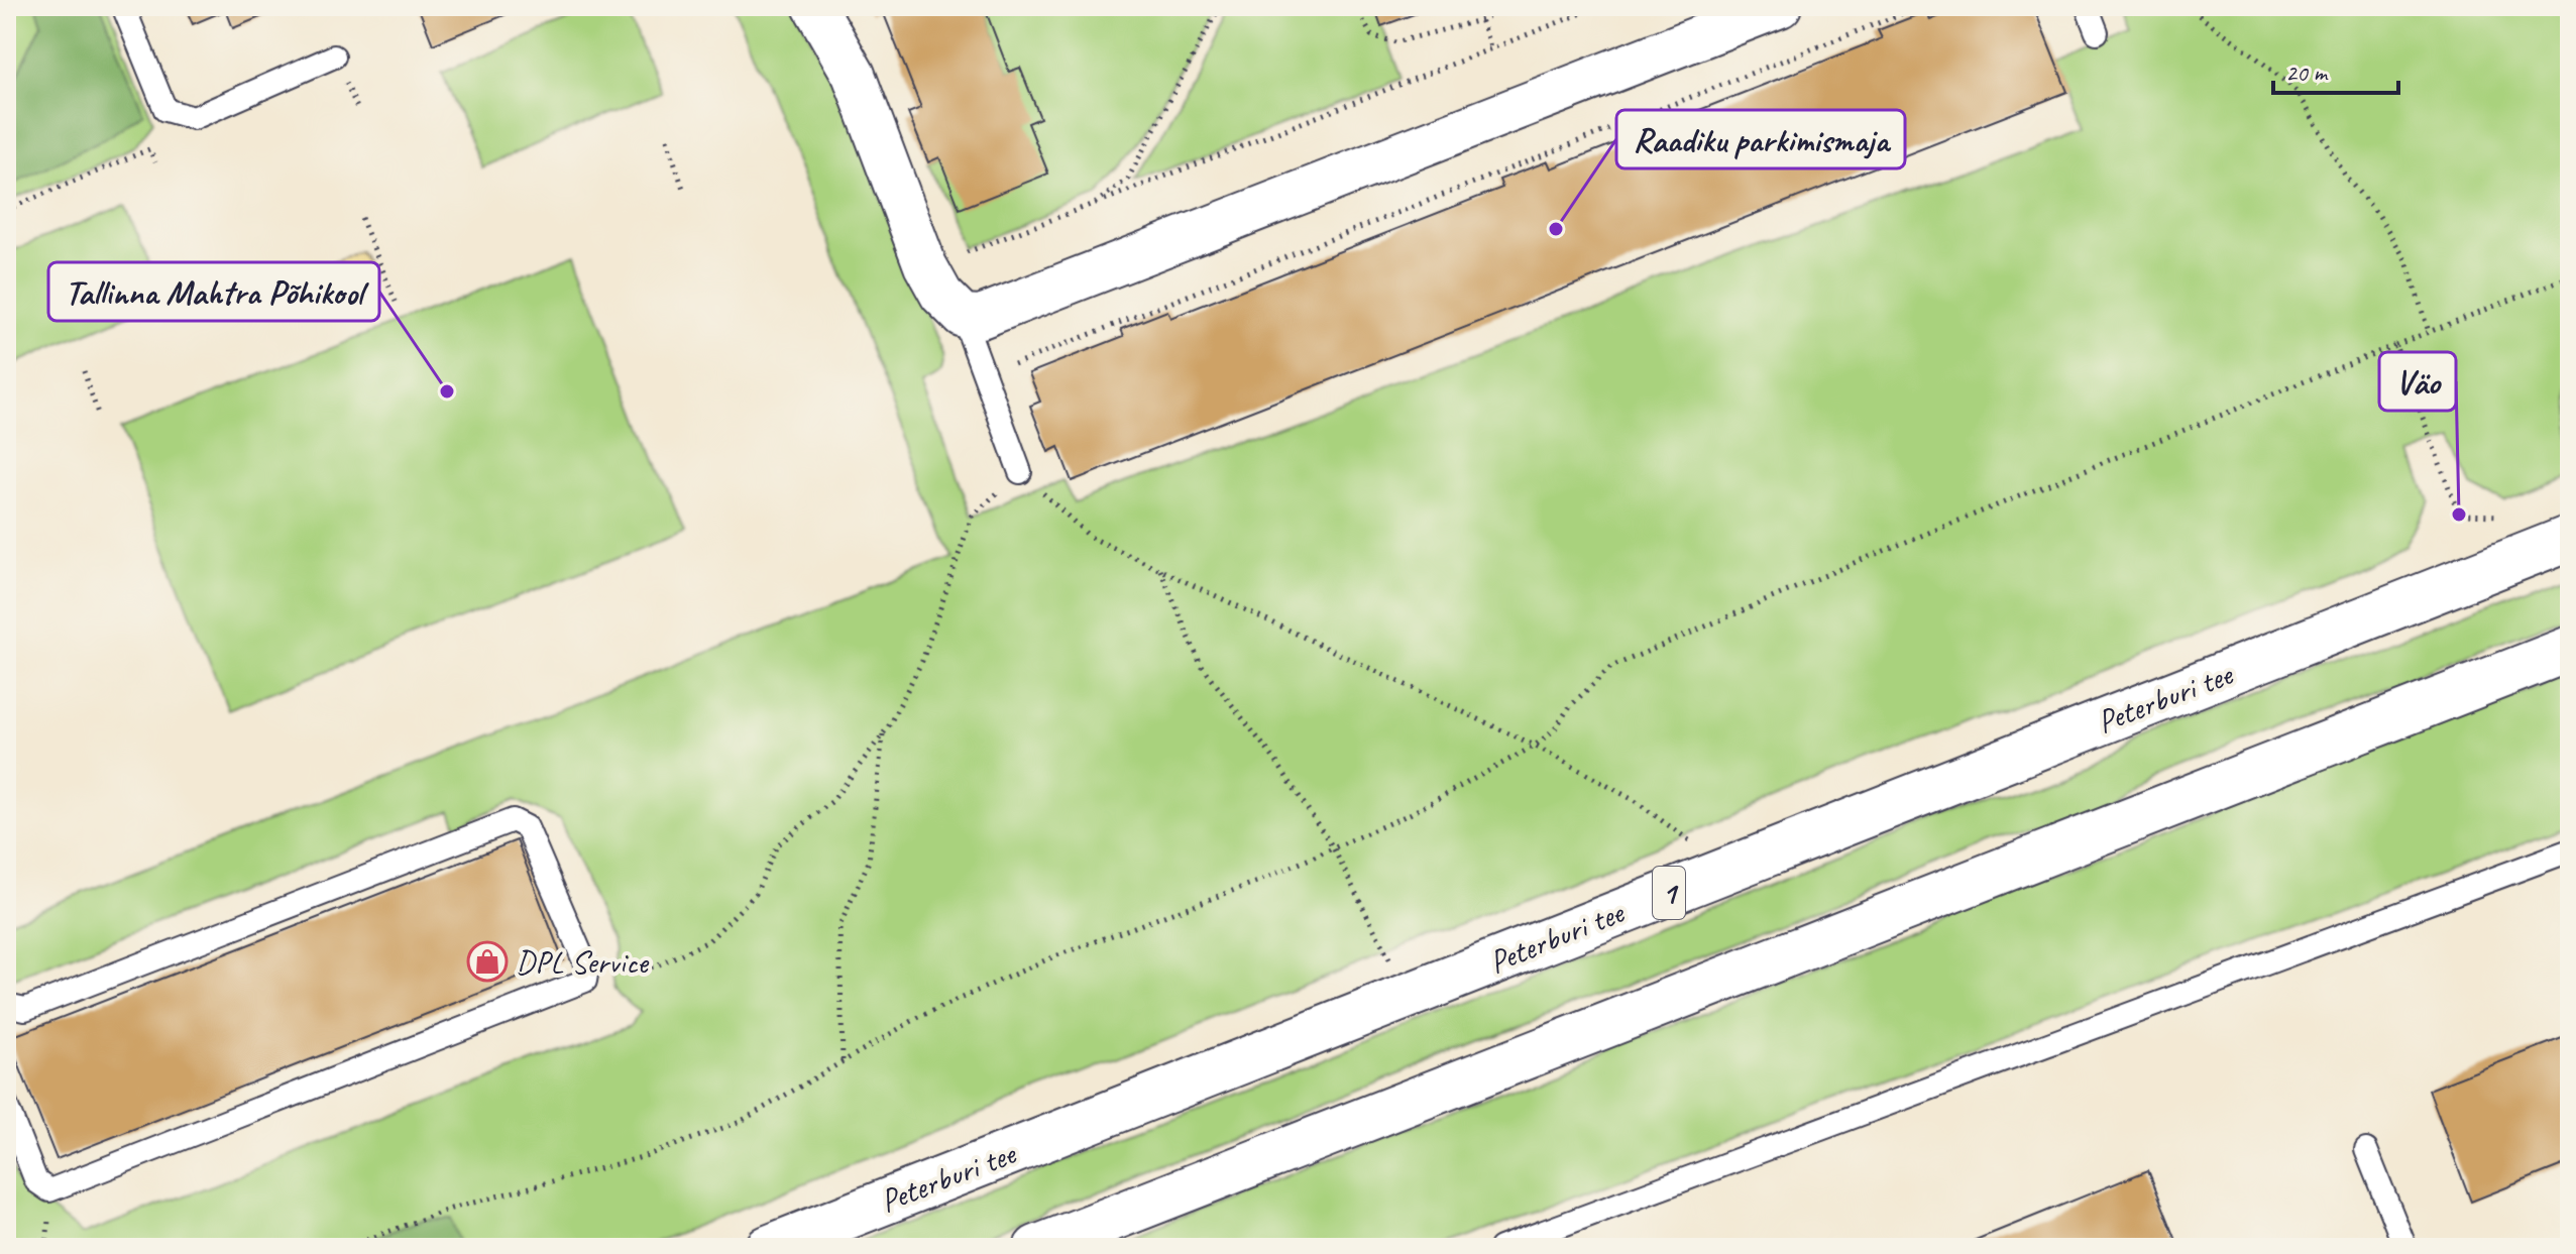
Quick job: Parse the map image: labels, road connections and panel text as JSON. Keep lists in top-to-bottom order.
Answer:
{
  "streets": {
    "highway": ["Peterburi tee", "1"]
  },
  "places": {
    "other": ["Raadiku parkimismaja", "Tallinna Mahtra Põhikool", "Väo"],
    "shop": ["DPL Service"]
  },
  "scale_bar": "20 m"
}
